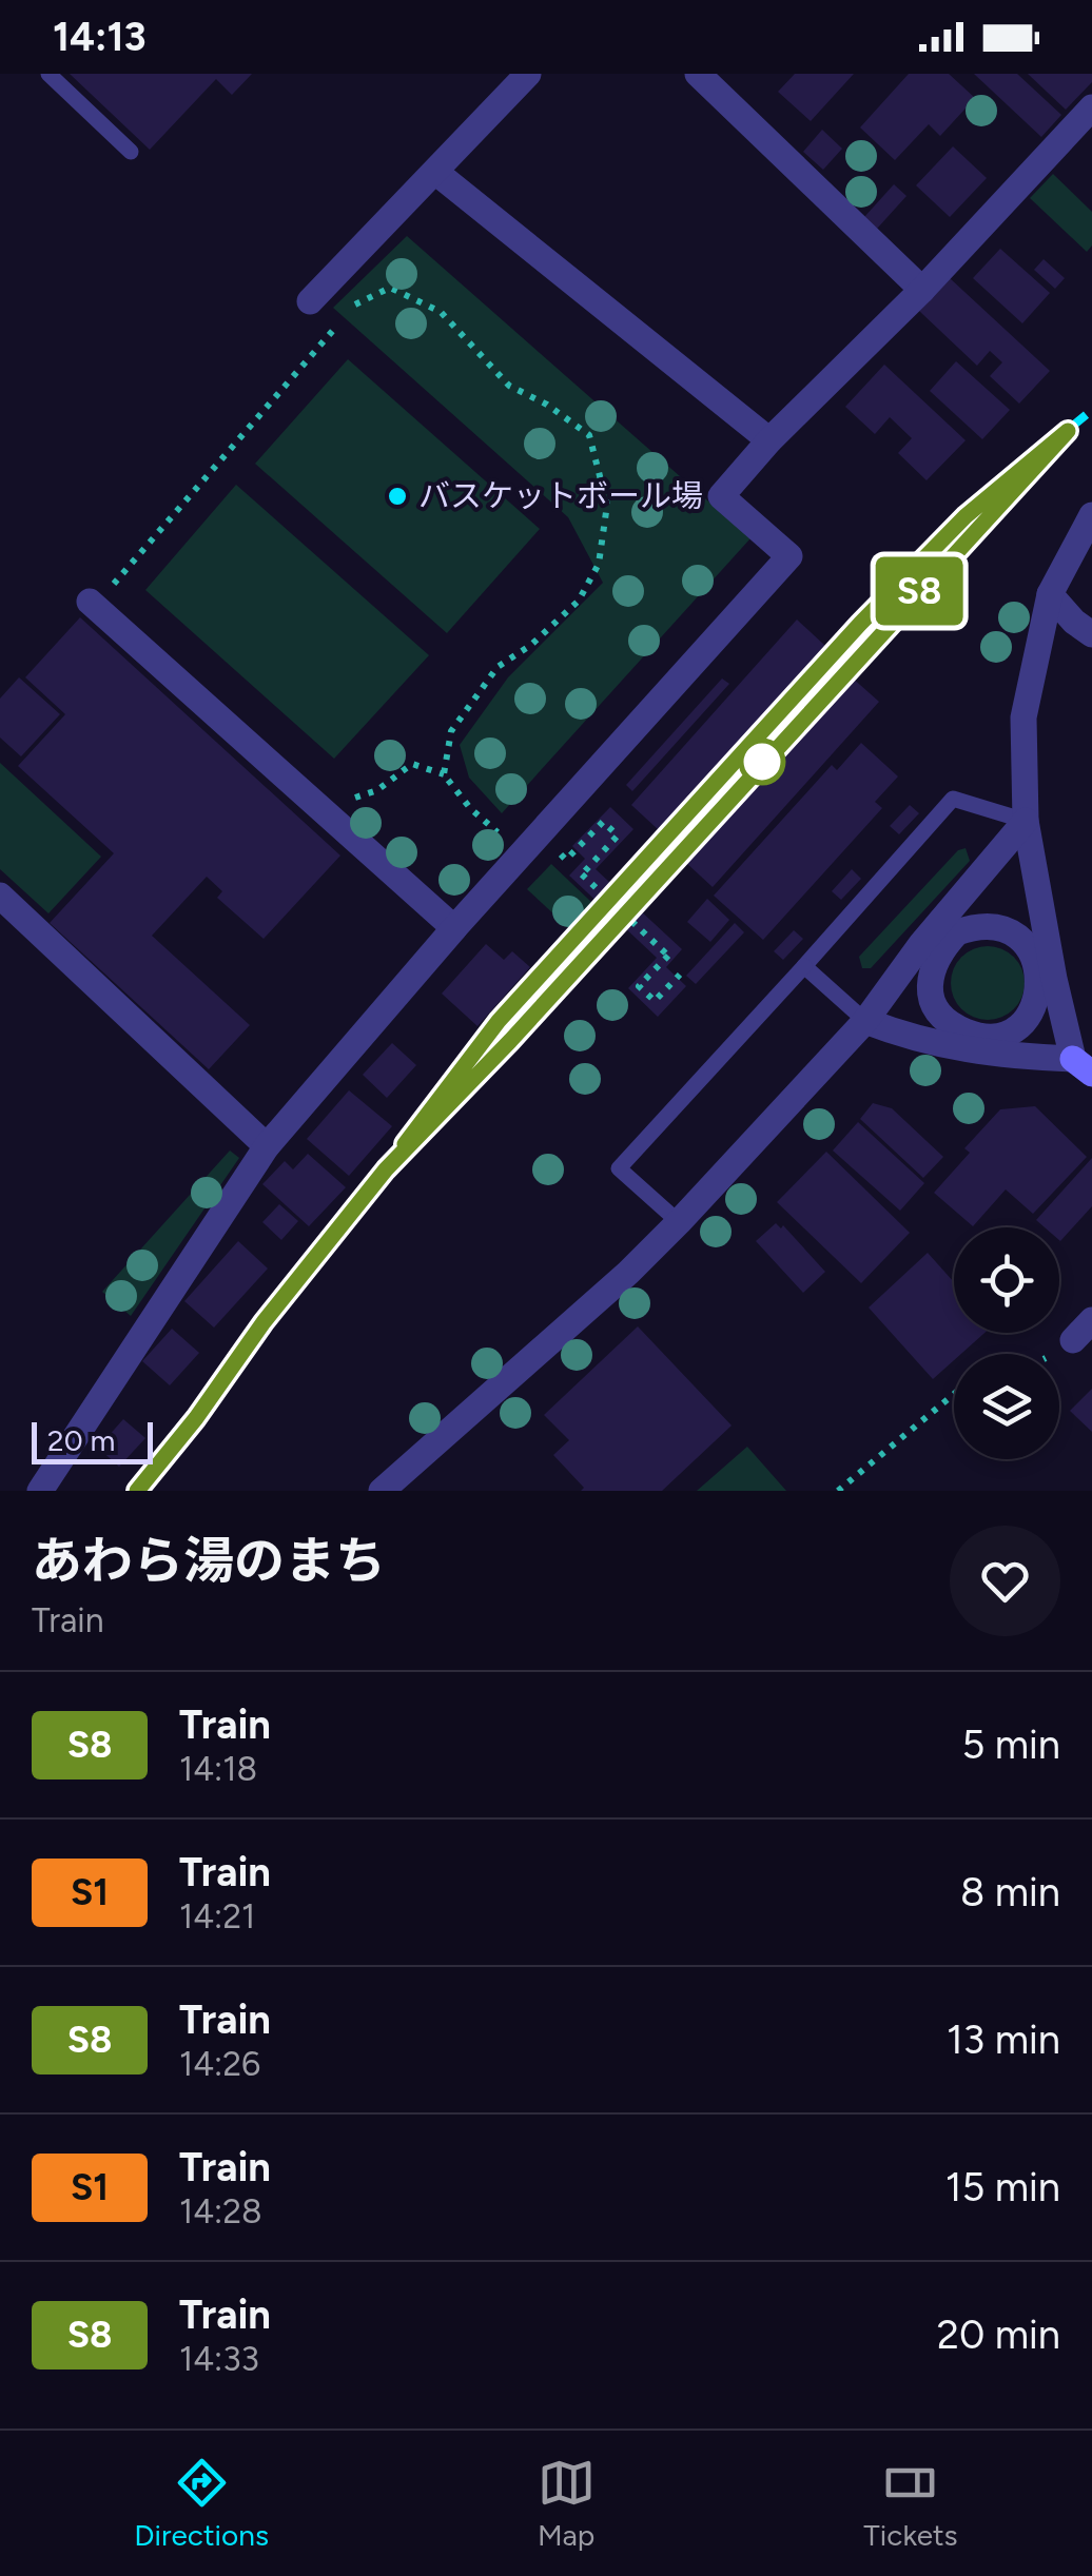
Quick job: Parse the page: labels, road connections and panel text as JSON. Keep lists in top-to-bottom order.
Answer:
{
  "places": ["バスケットボール場"],
  "scale_bar": "20 m",
  "page": {
    "status": "14:13",
    "on_map": "S8",
    "scale": "20 m",
    "heading": ["あわら湯のまち", "Train"],
    "list": [
      {
        "mark": "S8",
        "name": "Train",
        "note": "14:18",
        "value": "5 min"
      },
      {
        "mark": "S1",
        "name": "Train",
        "note": "14:21",
        "value": "8 min"
      },
      {
        "mark": "S8",
        "name": "Train",
        "note": "14:26",
        "value": "13 min"
      },
      {
        "mark": "S1",
        "name": "Train",
        "note": "14:28",
        "value": "15 min"
      },
      {
        "mark": "S8",
        "name": "Train",
        "note": "14:33",
        "value": "20 min"
      }
    ],
    "tabs": ["Directions", "Map", "Tickets"]
  }
}
